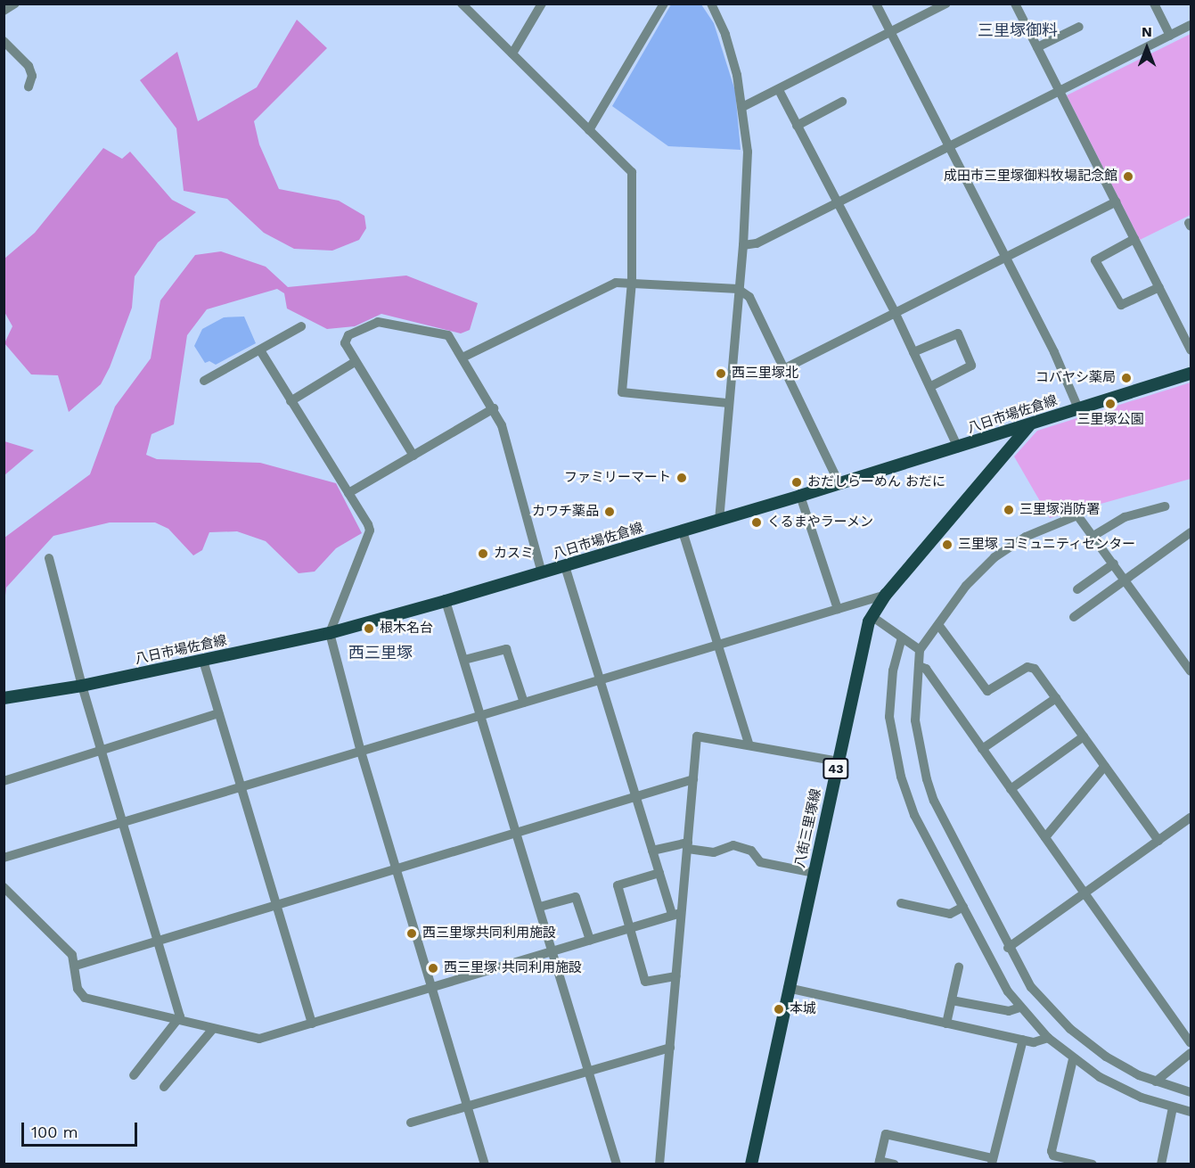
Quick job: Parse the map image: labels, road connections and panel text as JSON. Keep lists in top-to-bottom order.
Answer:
{
  "streets": {
    "main road": ["八日市場佐倉線", "43", "八街三里塚線"]
  },
  "crossings": [
    ["八日市場佐倉線", "八街三里塚線"]
  ],
  "districts": ["三里塚御料", "西三里塚"],
  "places": [
    "成田市三里塚御料牧場記念館",
    "西三里塚北",
    "コバヤシ薬局",
    "三里塚公園",
    "ファミリーマート",
    "おだしらーめん おだに",
    "三里塚消防署",
    "カワチ薬品",
    "くるまやラーメン",
    "三里塚 コミュニティセンター",
    "カスミ",
    "根木名台",
    "西三里塚共同利用施設",
    "西三里塚 共同利用施設",
    "本城"
  ],
  "scale_bar": "100 m",
  "north": "top"
}
